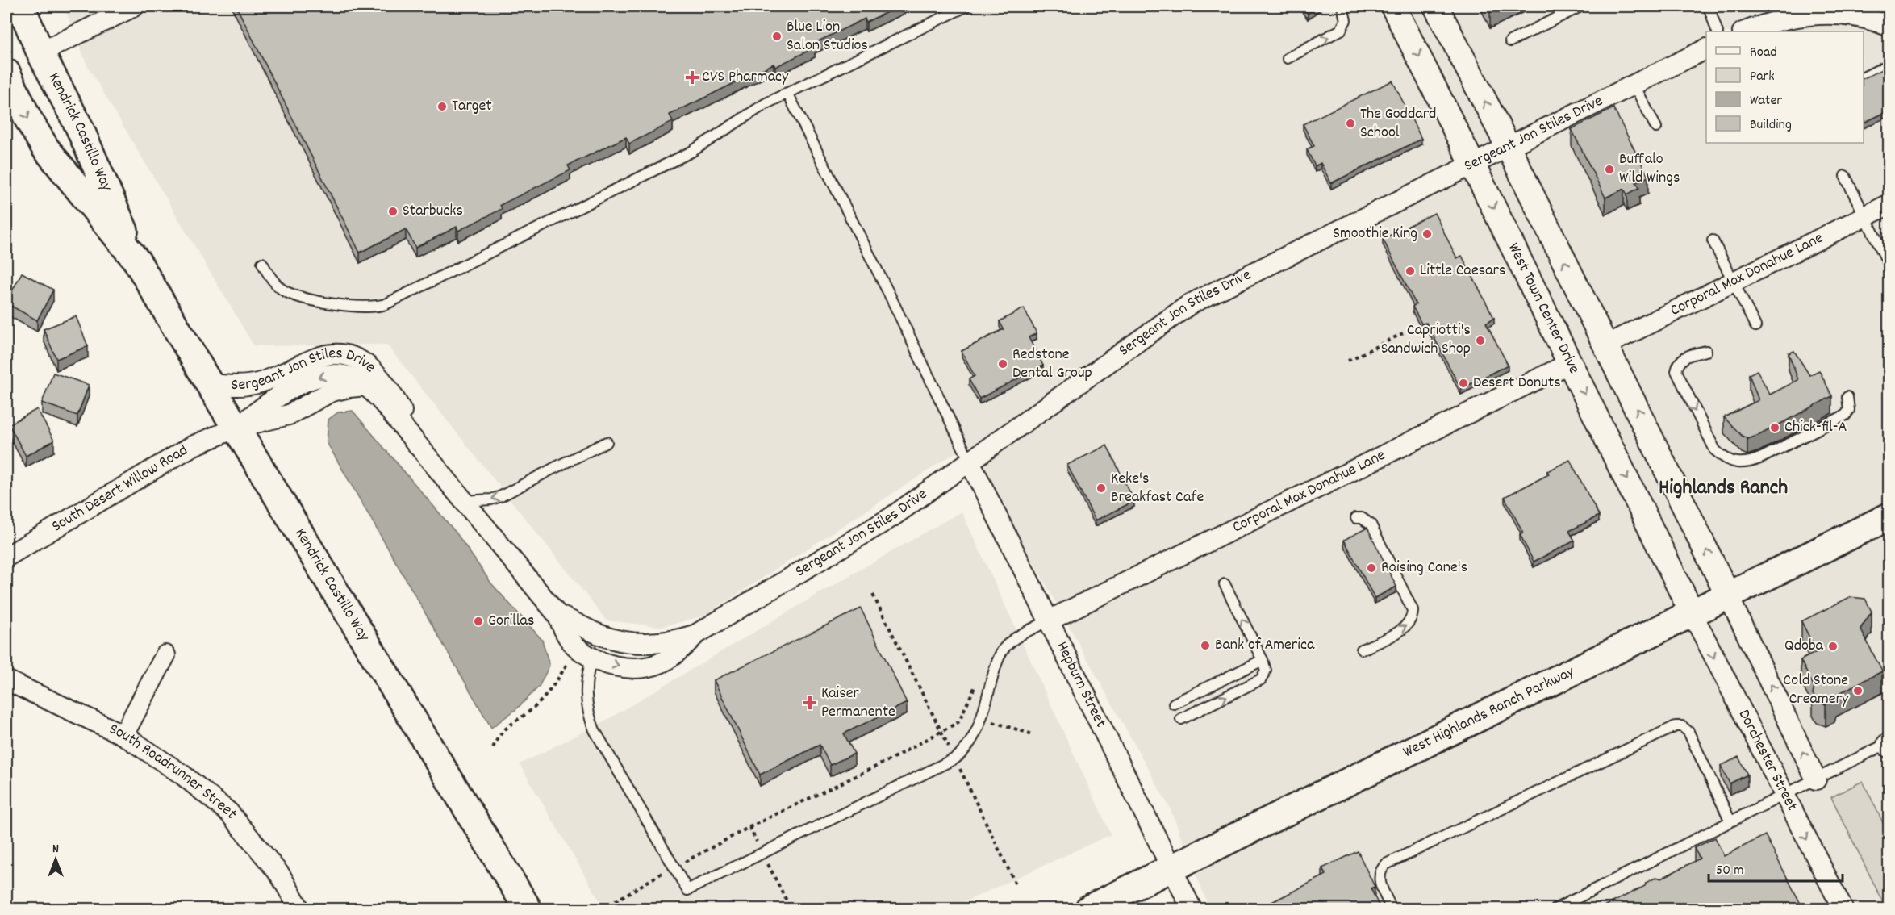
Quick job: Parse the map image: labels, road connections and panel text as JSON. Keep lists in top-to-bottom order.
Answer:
{
  "streets": {
    "main road": ["Kendrick Castillo Way", "West Highlands Ranch Parkway"],
    "street": [
      "Sergeant Jon Stiles Drive",
      "Corporal Max Donahue Lane",
      "West Town Center Drive",
      "South Desert Willow Road",
      "Hepburn Street",
      "Dorchester Street",
      "South Roadrunner Street"
    ]
  },
  "crossings": [
    ["Kendrick Castillo Way", "Sergeant Jon Stiles Drive"],
    ["Kendrick Castillo Way", "South Desert Willow Road"],
    ["Sergeant Jon Stiles Drive", "West Town Center Drive"],
    ["Sergeant Jon Stiles Drive", "South Desert Willow Road"],
    ["Sergeant Jon Stiles Drive", "Hepburn Street"],
    ["Corporal Max Donahue Lane", "West Town Center Drive"],
    ["Corporal Max Donahue Lane", "Hepburn Street"],
    ["West Town Center Drive", "West Highlands Ranch Parkway"],
    ["West Town Center Drive", "Dorchester Street"],
    ["Hepburn Street", "West Highlands Ranch Parkway"],
    ["West Highlands Ranch Parkway", "Dorchester Street"]
  ],
  "districts": ["Highlands Ranch"],
  "places": {
    "other": [
      "Blue Lion Salon Studios",
      "Target",
      "The Goddard School",
      "Buffalo Wild Wings",
      "Starbucks",
      "Smoothie King",
      "Little Caesars",
      "Capriotti's Sandwich Shop",
      "Redstone Dental Group",
      "Desert Donuts",
      "Chick-fil-A",
      "Keke's Breakfast Cafe",
      "Raising Cane's",
      "Gorillas",
      "Bank of America",
      "Qdoba",
      "Cold Stone Creamery"
    ],
    "health": ["CVS Pharmacy", "Kaiser Permanente"]
  },
  "legend": [
    "Road",
    "Park",
    "Water",
    "Building"
  ],
  "scale_bar": "50 m",
  "north": "top"
}
